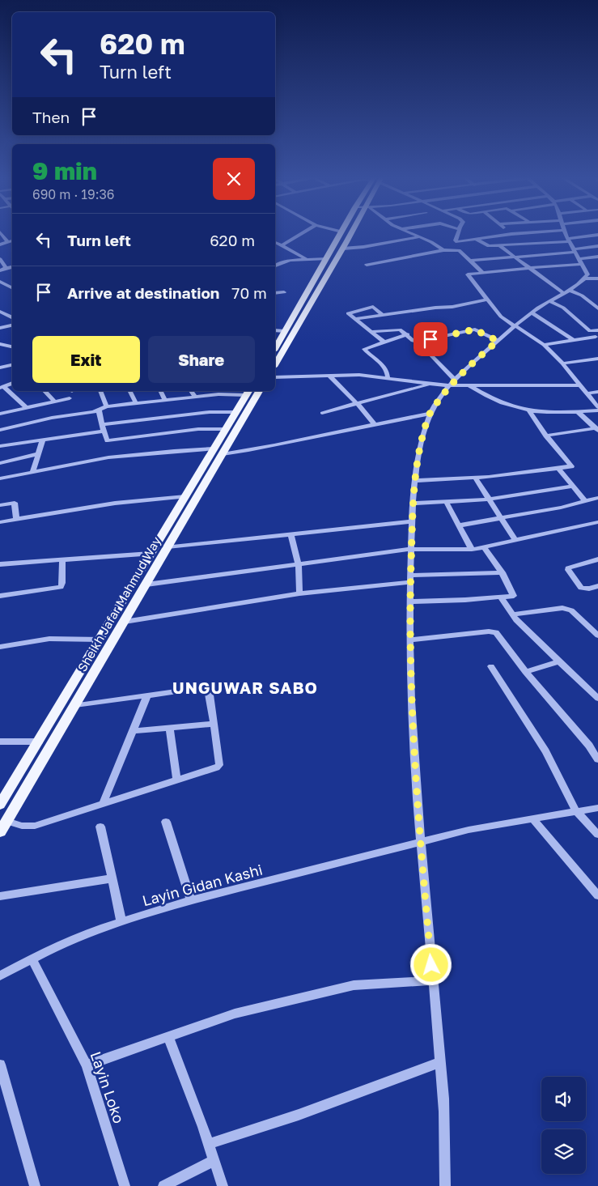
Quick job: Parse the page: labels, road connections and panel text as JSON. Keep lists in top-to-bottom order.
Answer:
{
  "streets": {
    "main road": ["Sheikh Jafar Mahmud Way"],
    "street": ["Layin Gidan Kashi", "Layin Loko"]
  },
  "crossings": [
    ["Layin Gidan Kashi", "Layin Loko"]
  ],
  "districts": ["UNGUWAR SABO"],
  "page": {
    "turn": ["620 m", "Turn left"],
    "then": "Then",
    "heading": ["9 min", "690 m · 19:36"],
    "list": [
      {
        "name": "Turn left",
        "value": "620 m"
      },
      {
        "name": "Arrive at destination",
        "value": "70 m"
      }
    ],
    "buttons": ["Exit", "Share"]
  }
}
